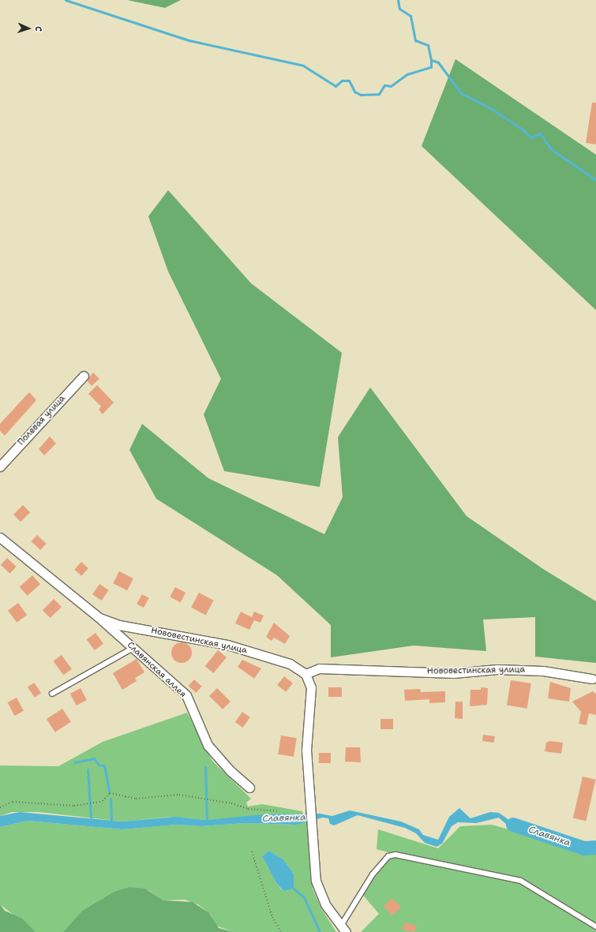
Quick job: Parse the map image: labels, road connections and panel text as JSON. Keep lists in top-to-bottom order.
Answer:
{
  "streets": {
    "street": ["Полевая улица", "Нововестинская улица", "Славянская аллея"]
  },
  "crossings": [
    ["Нововестинская улица", "Славянская аллея"]
  ],
  "water": ["Славянка"],
  "north": "right"
}
